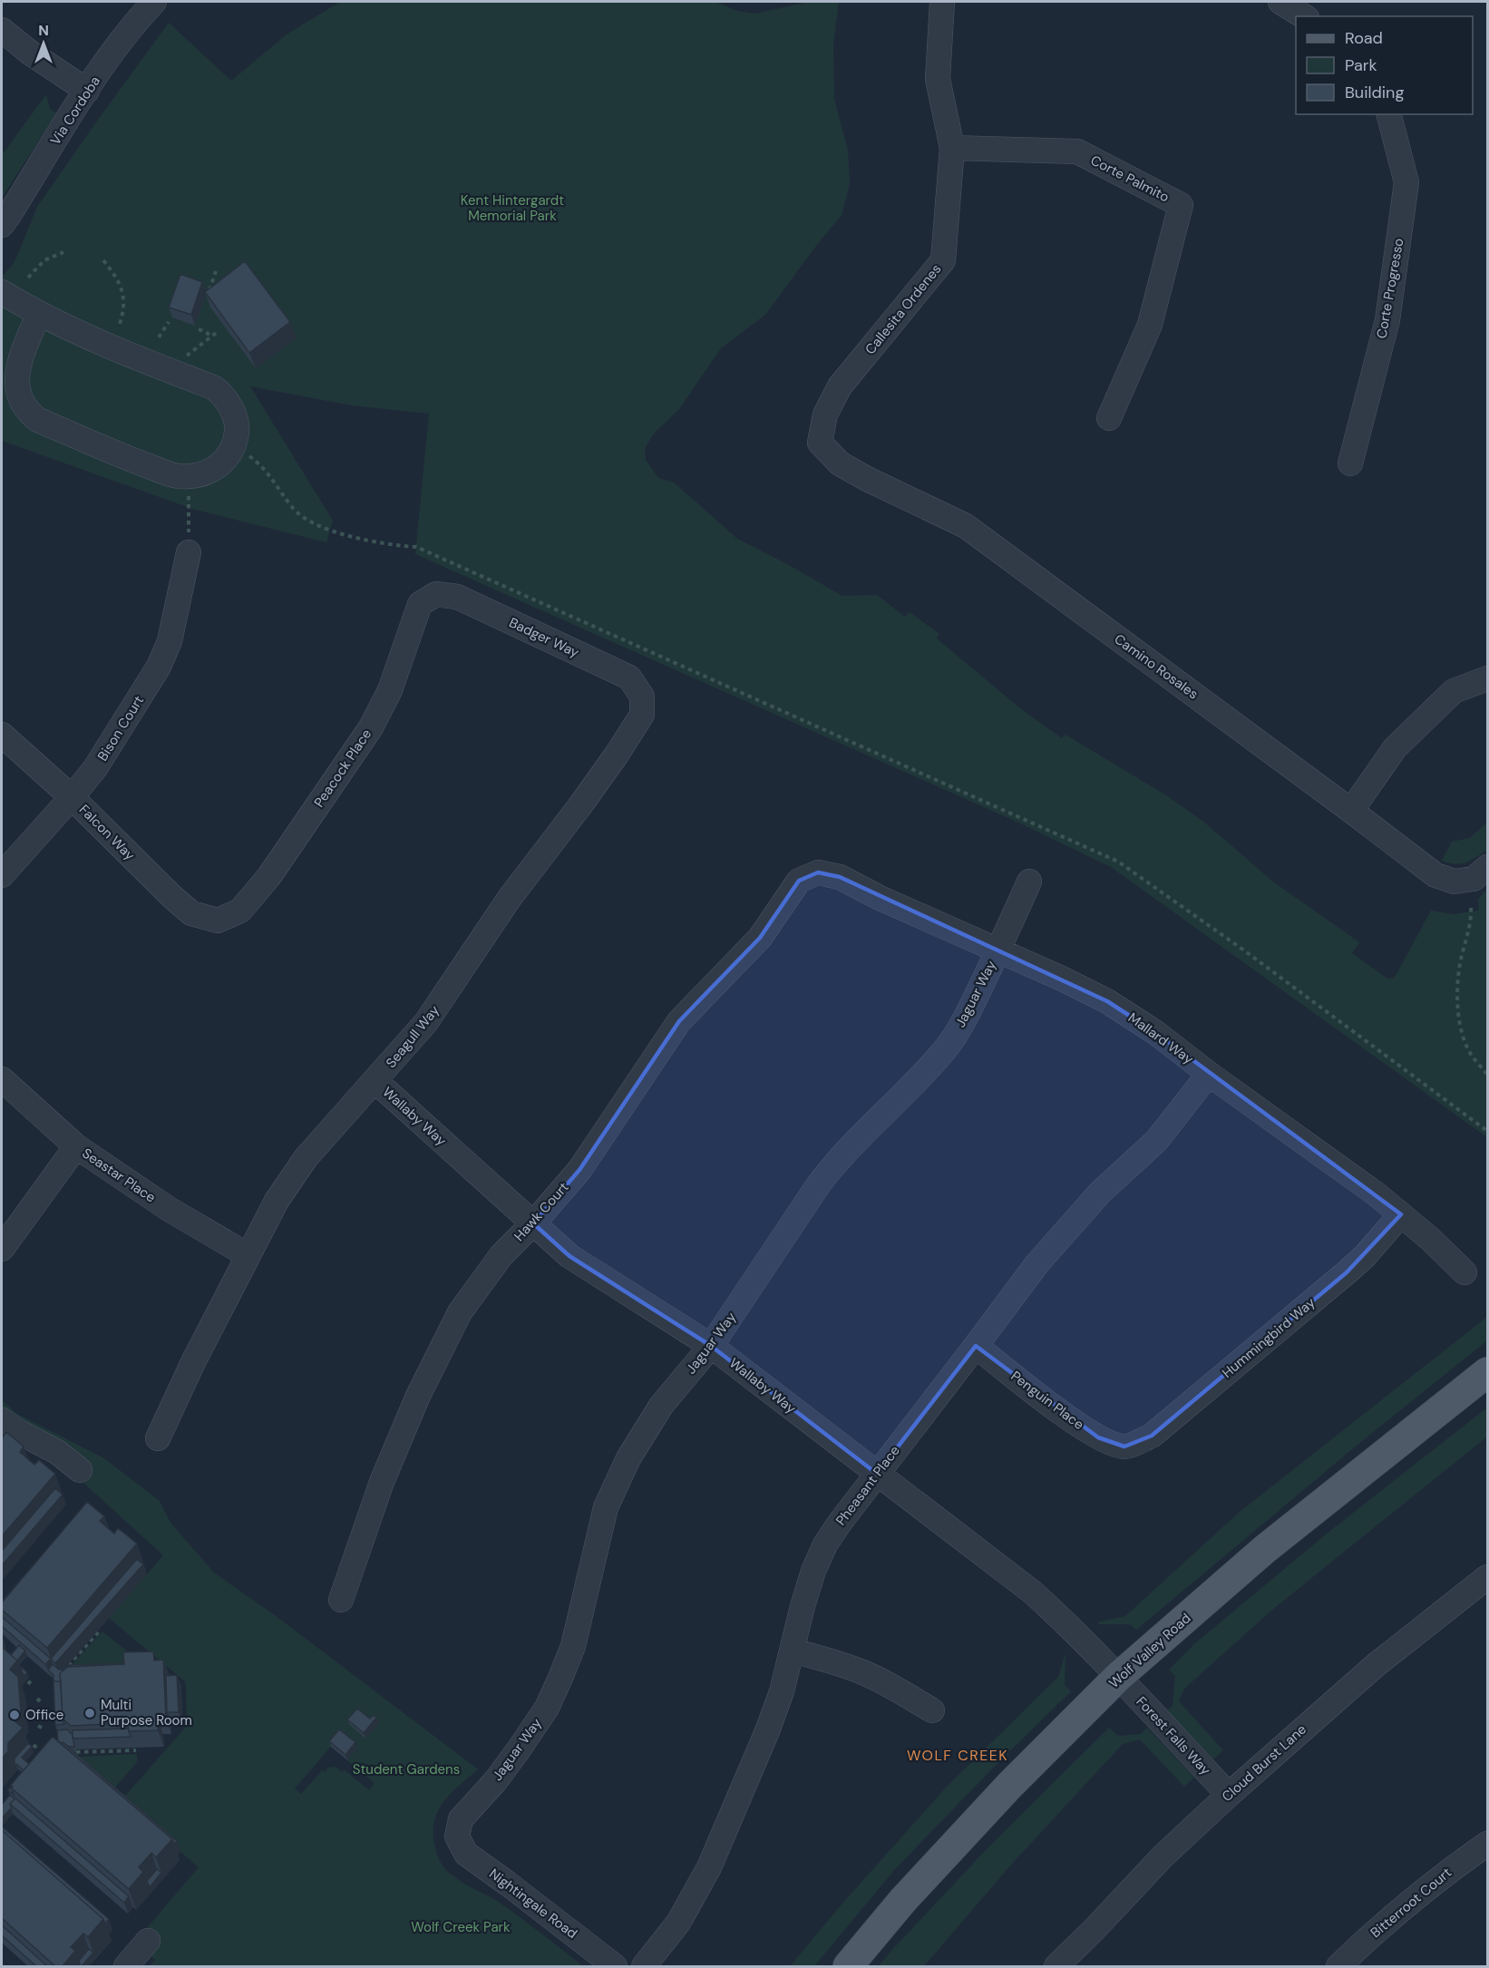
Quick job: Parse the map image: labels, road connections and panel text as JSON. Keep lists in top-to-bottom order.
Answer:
{
  "streets": {
    "main road": ["Wolf Valley Road"],
    "street": [
      "Via Cordoba",
      "Corte Palmito",
      "Corte Progresso",
      "Callesita Ordenes",
      "Badger Way",
      "Camino Rosales",
      "Bison Court",
      "Peacock Place",
      "Falcon Way",
      "Jaguar Way",
      "Seagull Way",
      "Mallard Way",
      "Wallaby Way",
      "Seastar Place",
      "Hawk Court",
      "Hummingbird Way",
      "Penguin Place",
      "Pheasant Place",
      "Forest Falls Way",
      "Cloud Burst Lane",
      "Bitterroot Court",
      "Nightingale Road"
    ]
  },
  "crossings": [
    ["Corte Palmito", "Callesita Ordenes"],
    ["Callesita Ordenes", "Camino Rosales"],
    ["Badger Way", "Peacock Place"],
    ["Badger Way", "Seagull Way"],
    ["Bison Court", "Falcon Way"],
    ["Peacock Place", "Falcon Way"],
    ["Jaguar Way", "Mallard Way"],
    ["Jaguar Way", "Wallaby Way"],
    ["Jaguar Way", "Nightingale Road"],
    ["Seagull Way", "Wallaby Way"],
    ["Seagull Way", "Seastar Place"],
    ["Mallard Way", "Hawk Court"],
    ["Mallard Way", "Hummingbird Way"],
    ["Mallard Way", "Pheasant Place"],
    ["Wallaby Way", "Hawk Court"],
    ["Wallaby Way", "Pheasant Place"],
    ["Wallaby Way", "Wolf Valley Road"],
    ["Wallaby Way", "Forest Falls Way"],
    ["Hummingbird Way", "Penguin Place"],
    ["Penguin Place", "Pheasant Place"],
    ["Wolf Valley Road", "Forest Falls Way"],
    ["Forest Falls Way", "Cloud Burst Lane"]
  ],
  "districts": ["WOLF CREEK"],
  "parks": ["Kent Hintergardt Memorial Park", "Student Gardens", "Wolf Creek Park"],
  "places": ["Multi Purpose Room", "Office"],
  "legend": ["Road", "Park", "Building"],
  "north": "top"
}
